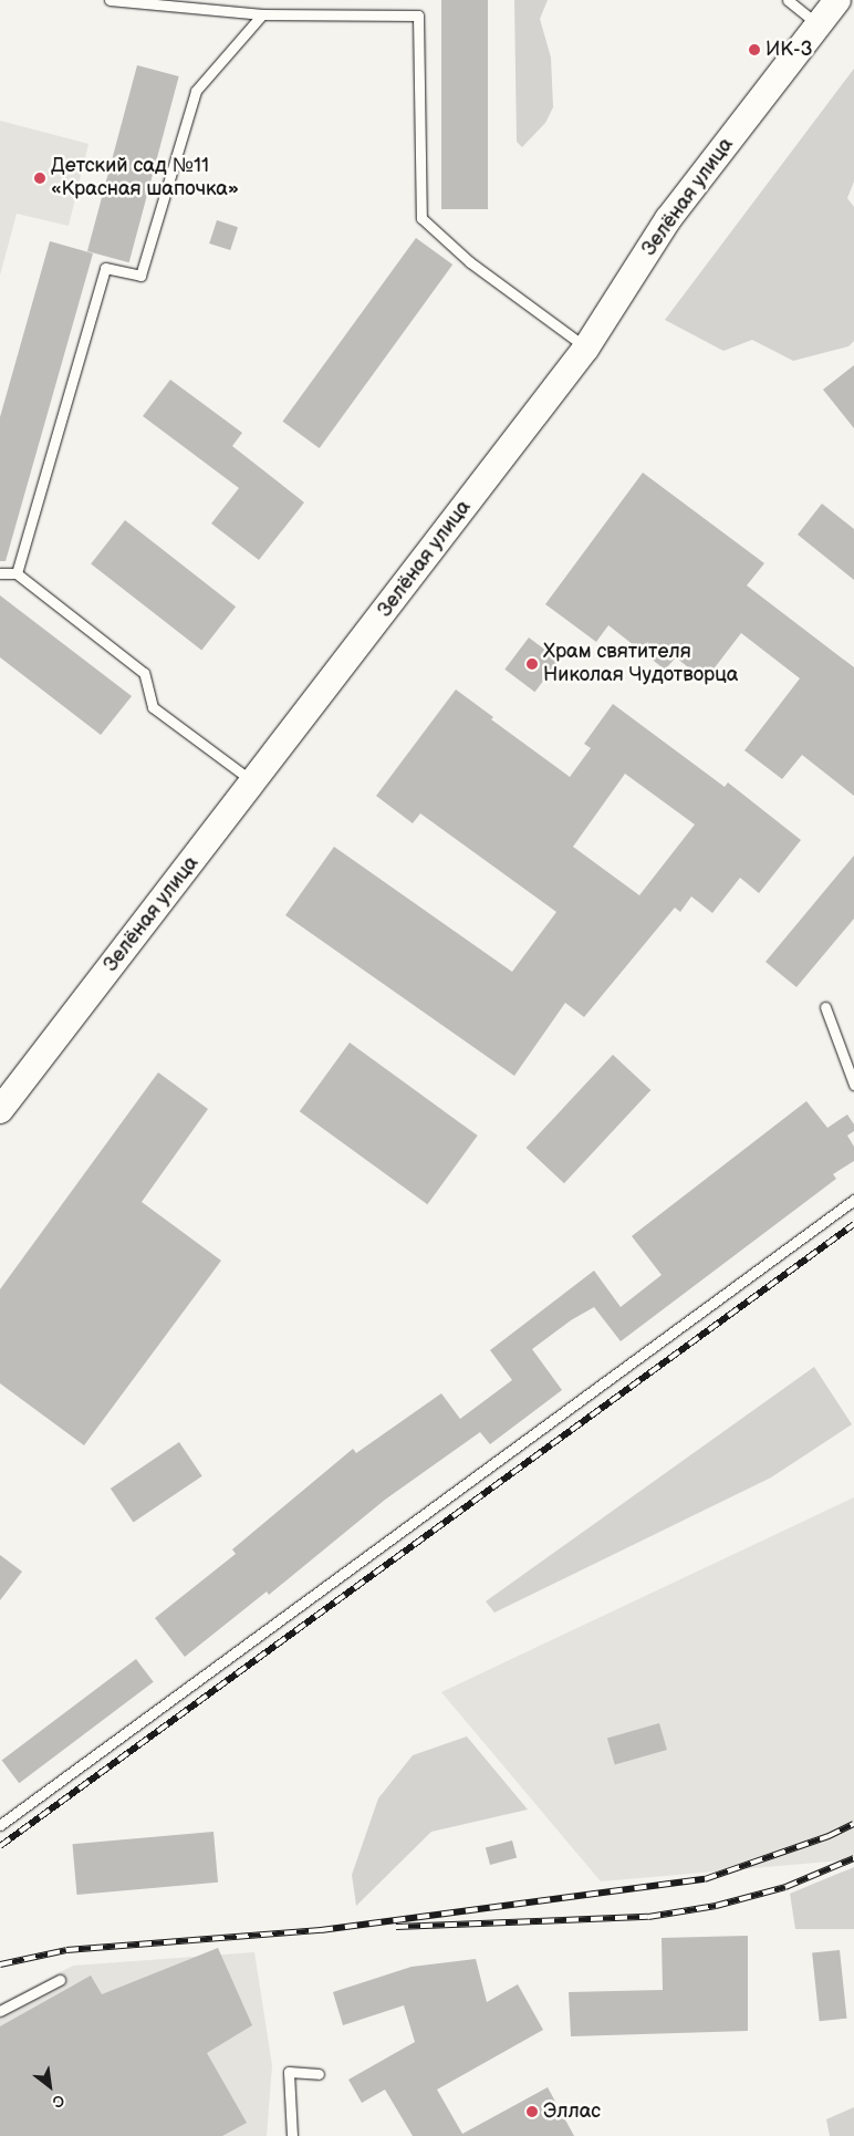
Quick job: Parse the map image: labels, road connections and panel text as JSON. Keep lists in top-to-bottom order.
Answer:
{
  "streets": {
    "main road": ["Зелёная улица"]
  },
  "places": [
    "ИК-3",
    "Детский сад №11 «Красная шапочка»",
    "Храм святителя Николая Чудотворца",
    "Эллас"
  ],
  "north": "bottom right"
}
